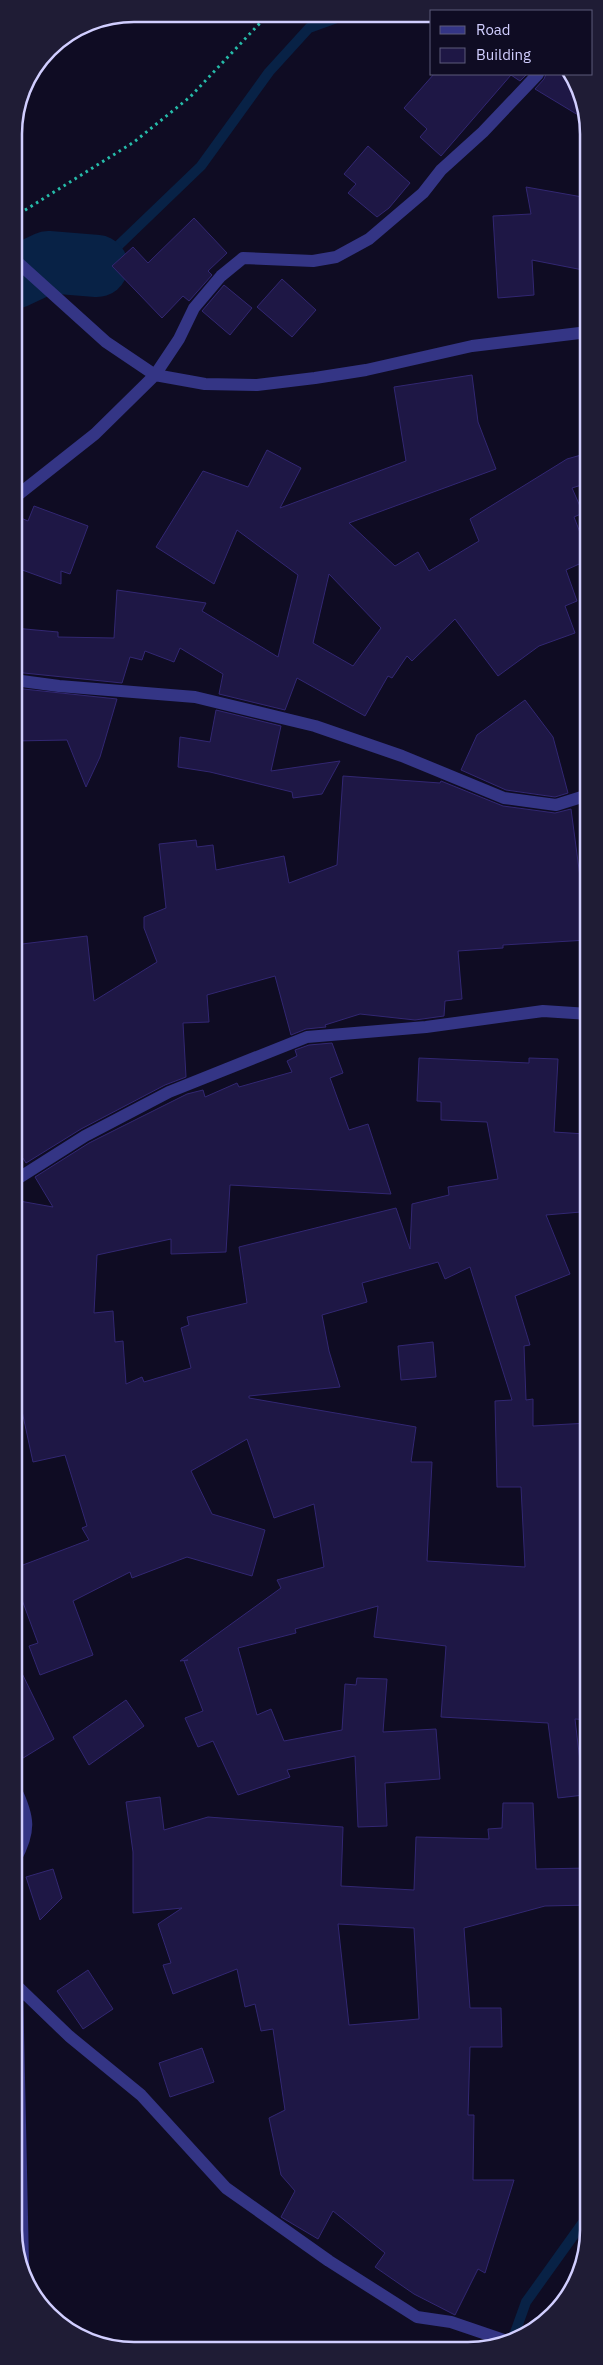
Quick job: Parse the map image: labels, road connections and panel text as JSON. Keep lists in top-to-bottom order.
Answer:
{
  "legend": ["Road", "Building"]
}
